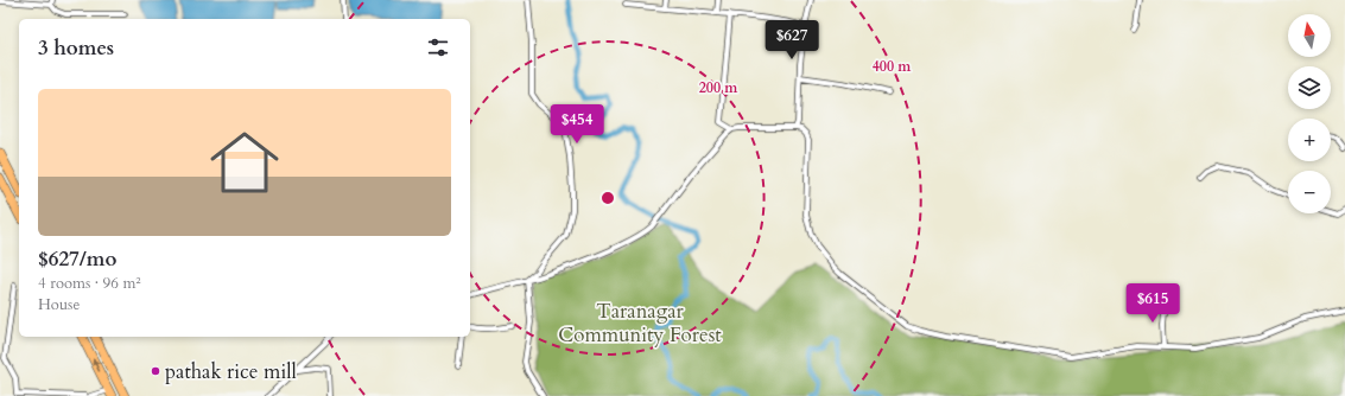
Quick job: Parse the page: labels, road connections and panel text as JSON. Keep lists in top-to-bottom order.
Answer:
{
  "parks": ["Taranagar Community Forest"],
  "places": ["pathak rice mill"],
  "north": "top",
  "page": {
    "map_buttons": ["+", "−"],
    "heading": "3 homes",
    "price": ["$627", "$454", "$615"],
    "list": [
      {
        "name": "$627/mo",
        "note": "4 rooms · 96 m² · House"
      }
    ]
  },
  "rings": ["400 m", "200 m"]
}
